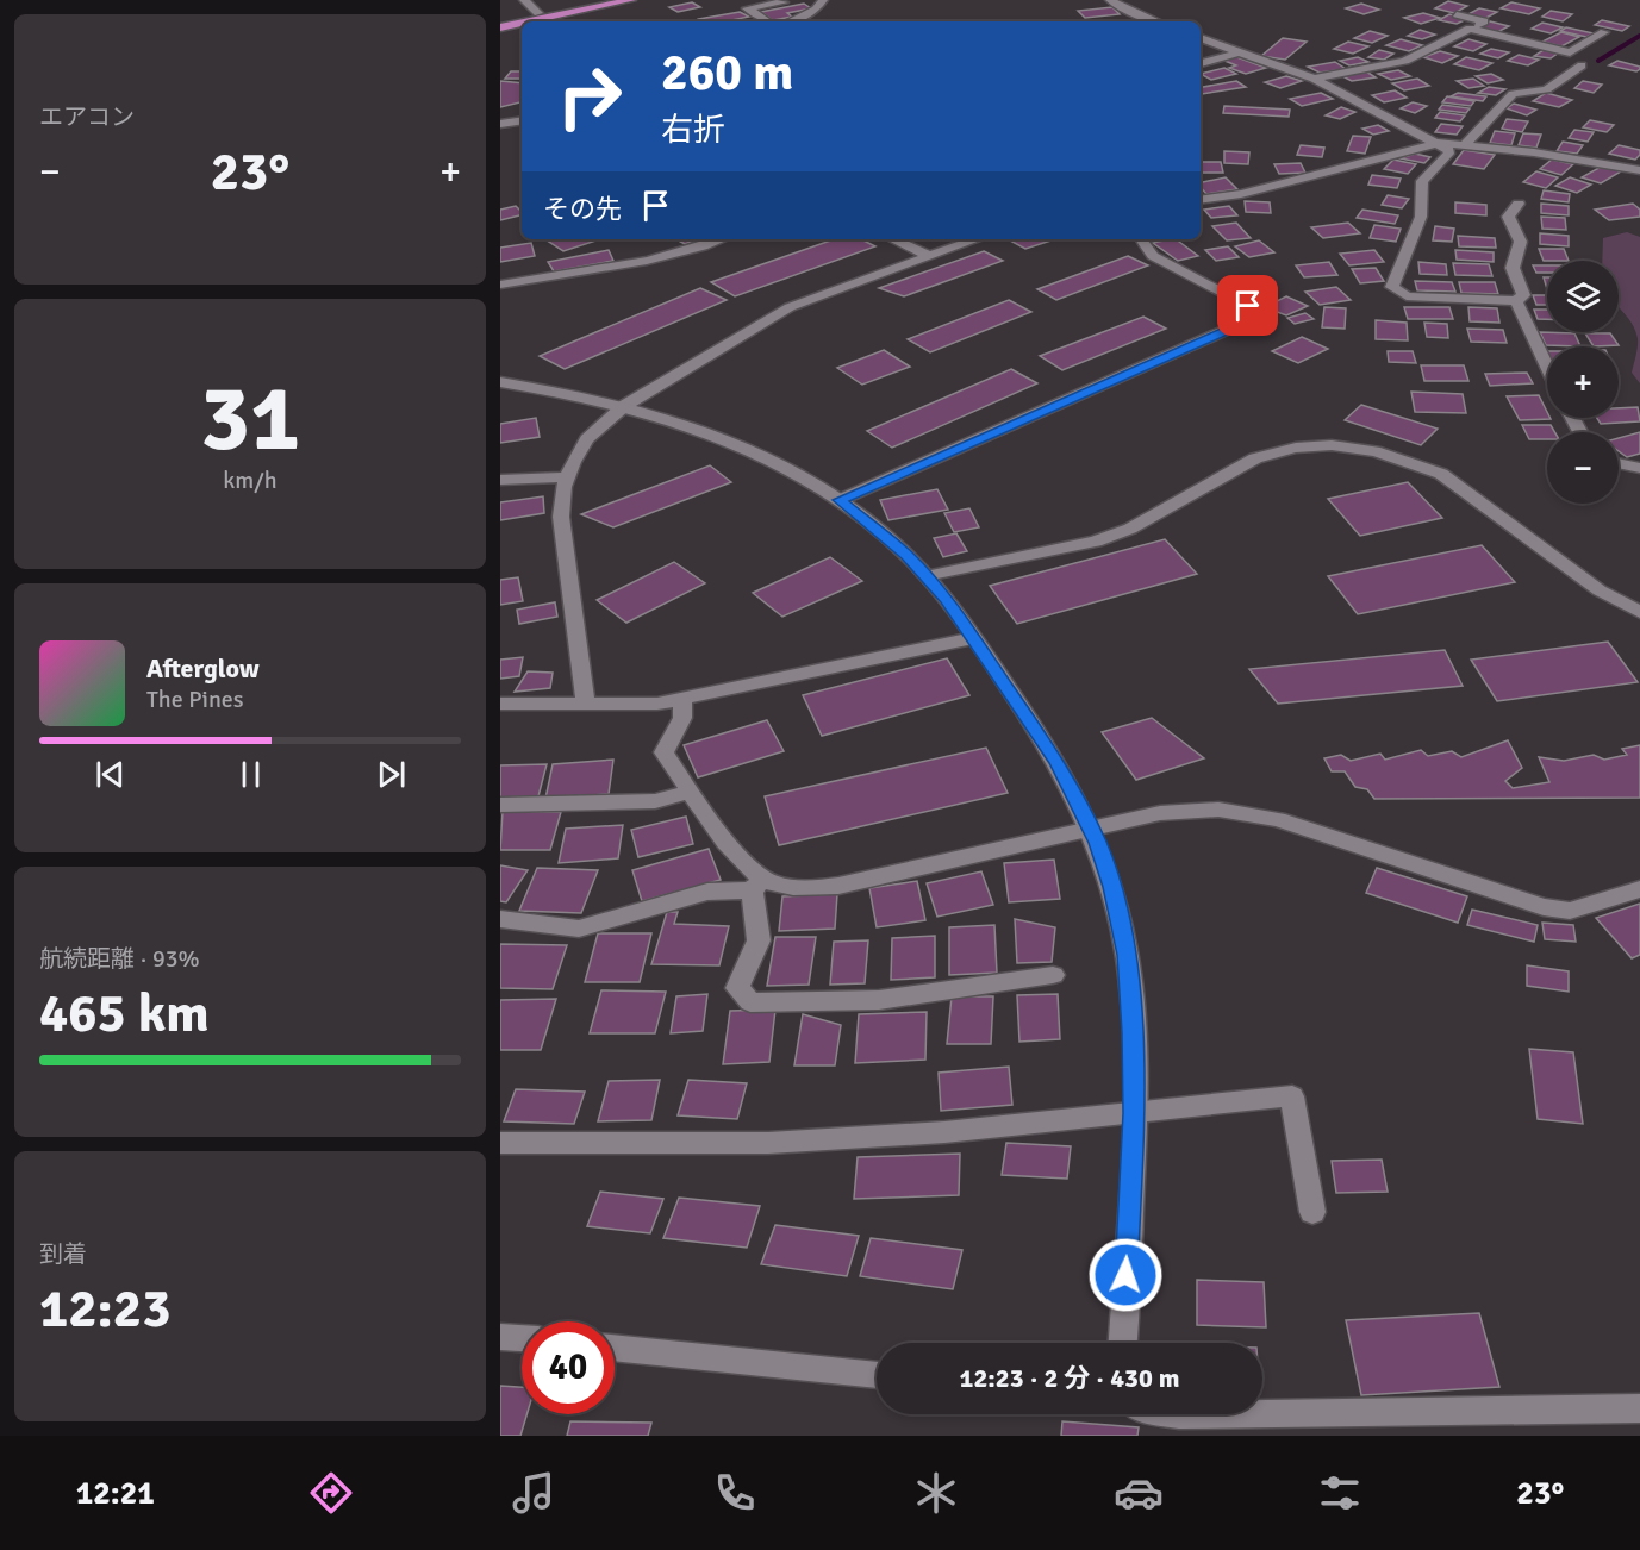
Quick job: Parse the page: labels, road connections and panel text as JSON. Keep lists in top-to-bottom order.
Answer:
{
  "page": {
    "tile": [
      "エアコン",
      ["31", "km/h"],
      ["航続距離 · 93%", "465 km"],
      ["到着", "12:23"]
    ],
    "turn": ["260 m", "右折"],
    "heat": ["−", "23°", "+"],
    "then": "その先",
    "map_buttons": ["+", "−"],
    "song": ["Afterglow", "The Pines"],
    "limit": "40",
    "trip": "12:23 · 2 分 · 430 m",
    "tabs": ["12:21", "23°"]
  }
}
